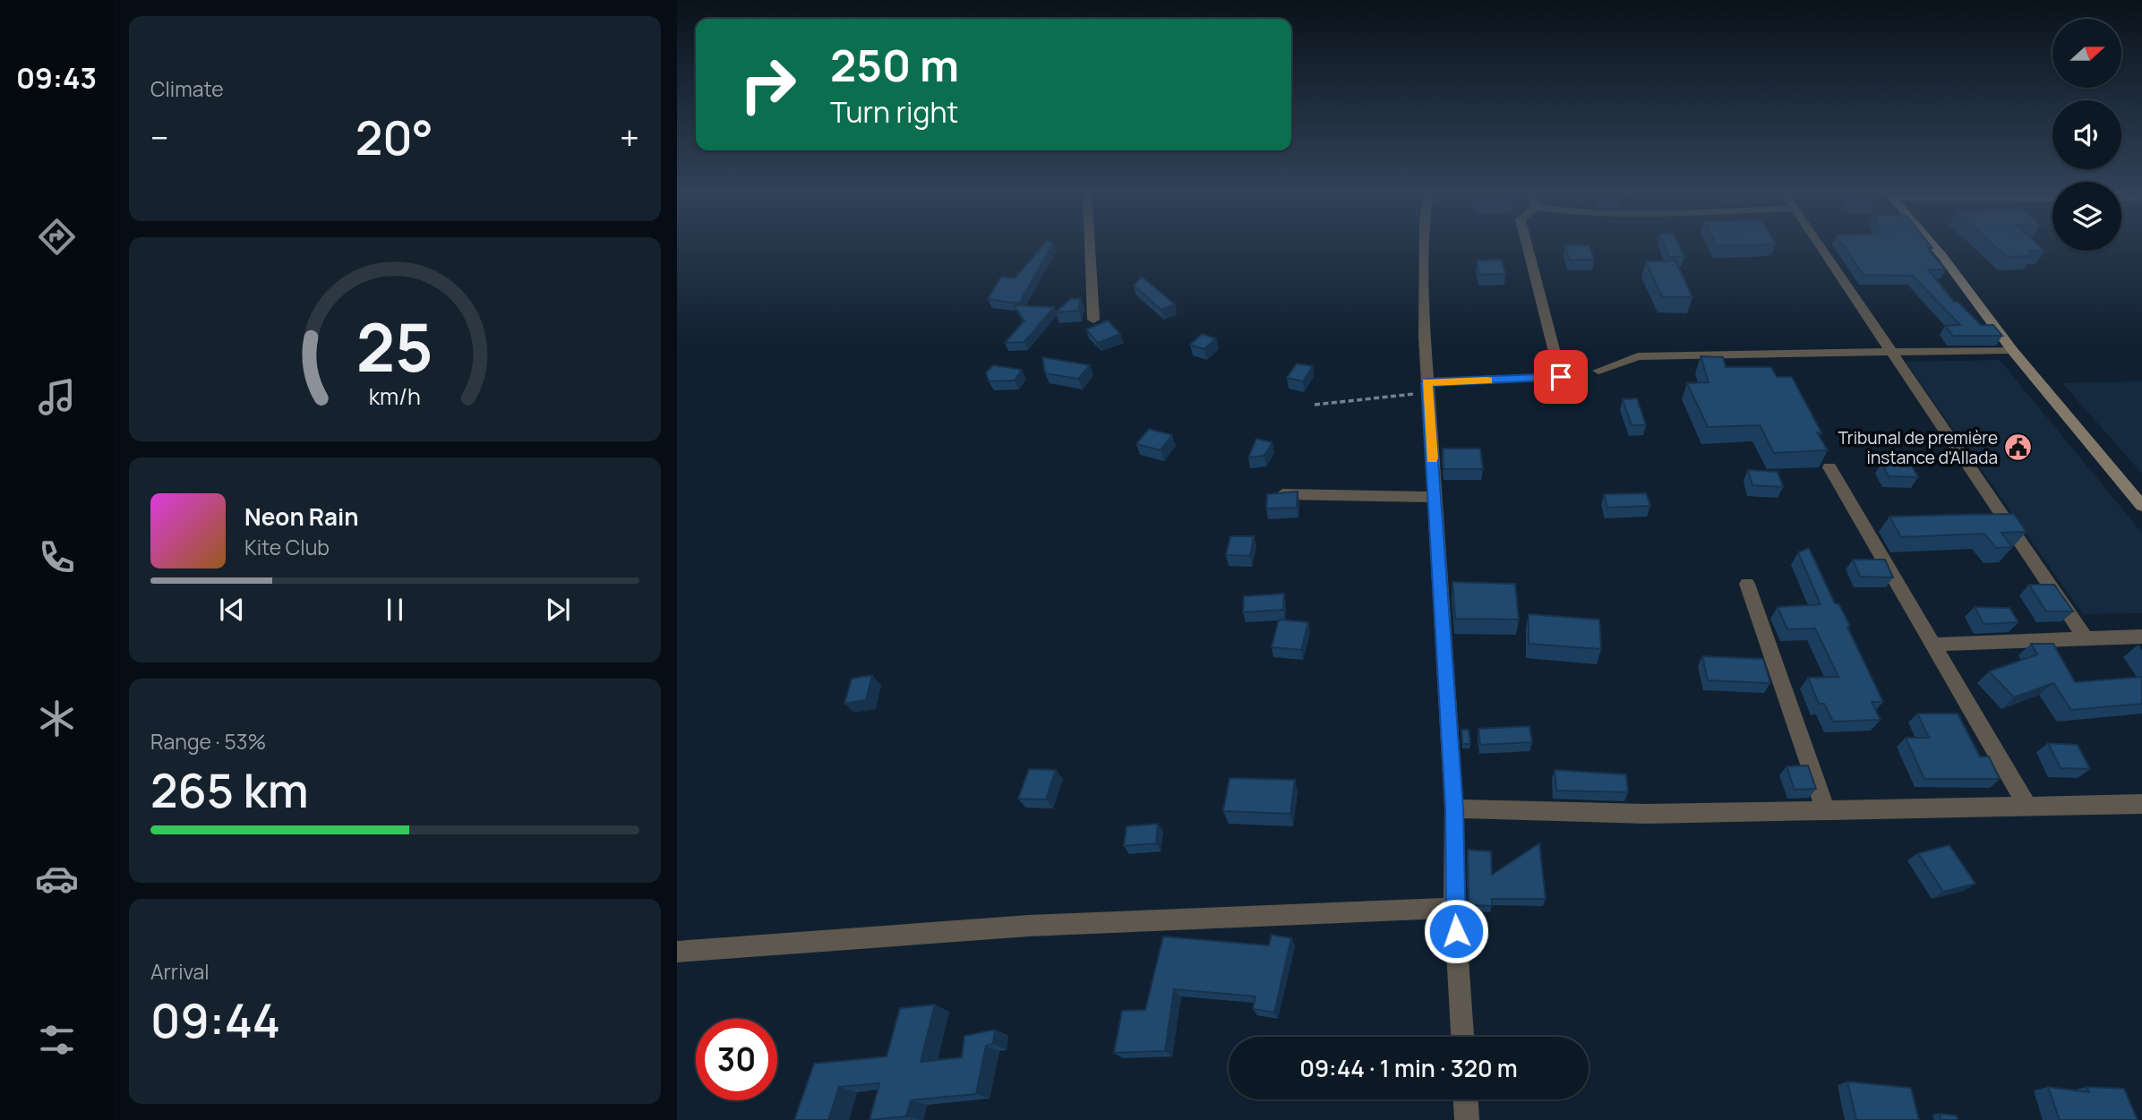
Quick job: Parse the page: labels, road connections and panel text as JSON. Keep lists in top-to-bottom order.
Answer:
{
  "places": {
    "public building": ["Tribunal de première instance d'Allada"]
  },
  "north": "right",
  "page": {
    "tabs": "09:43",
    "tile": [
      "Climate",
      ["Range · 53%", "265 km"],
      ["Arrival", "09:44"]
    ],
    "turn": ["250 m", "Turn right"],
    "heat": ["−", "20°", "+"],
    "song": ["Neon Rain", "Kite Club"],
    "limit": "30",
    "trip": "09:44 · 1 min · 320 m",
    "gauge": ["25", "km/h"]
  }
}
